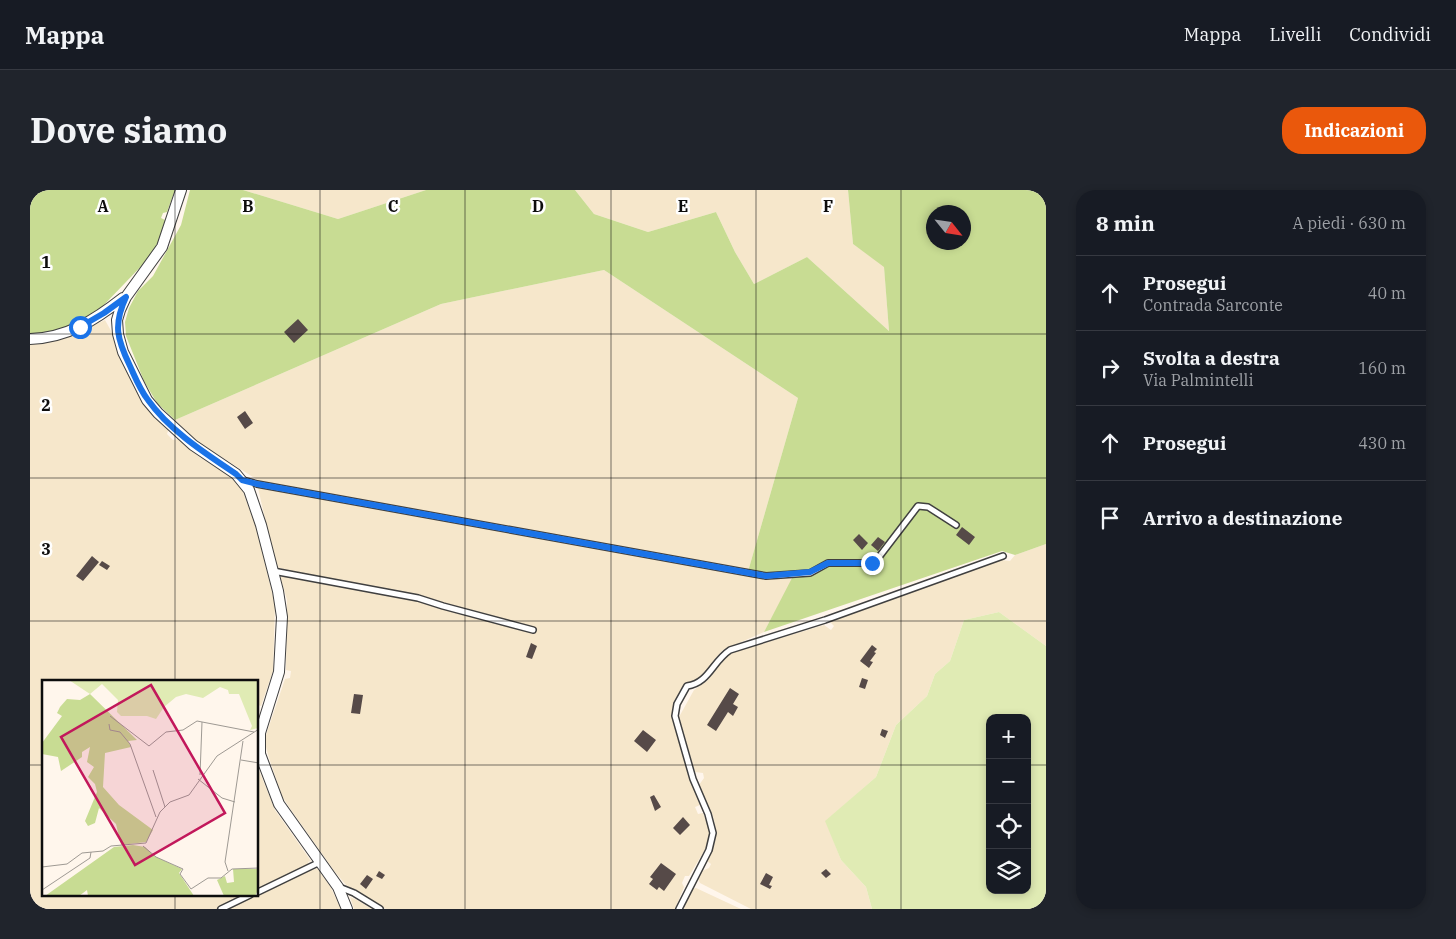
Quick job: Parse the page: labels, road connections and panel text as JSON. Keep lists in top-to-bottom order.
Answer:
{
  "north": "bottom right",
  "page": {
    "header": "Mappa",
    "nav": ["Mappa", "Livelli", "Condividi"],
    "title": "Dove siamo",
    "buttons": "Indicazioni",
    "heading": ["8 min", "A piedi · 630 m"],
    "list": [
      ["Prosegui", "Contrada Sarconte", "40 m"],
      ["Svolta a destra", "Via Palmintelli", "160 m"],
      ["Prosegui", "430 m"],
      "Arrivo a destinazione"
    ],
    "map_buttons": ["+", "−"]
  },
  "grid": {
    "columns": [
      "A",
      "B",
      "C",
      "D",
      "E",
      "F"
    ],
    "rows": ["1", "2", "3"]
  }
}
